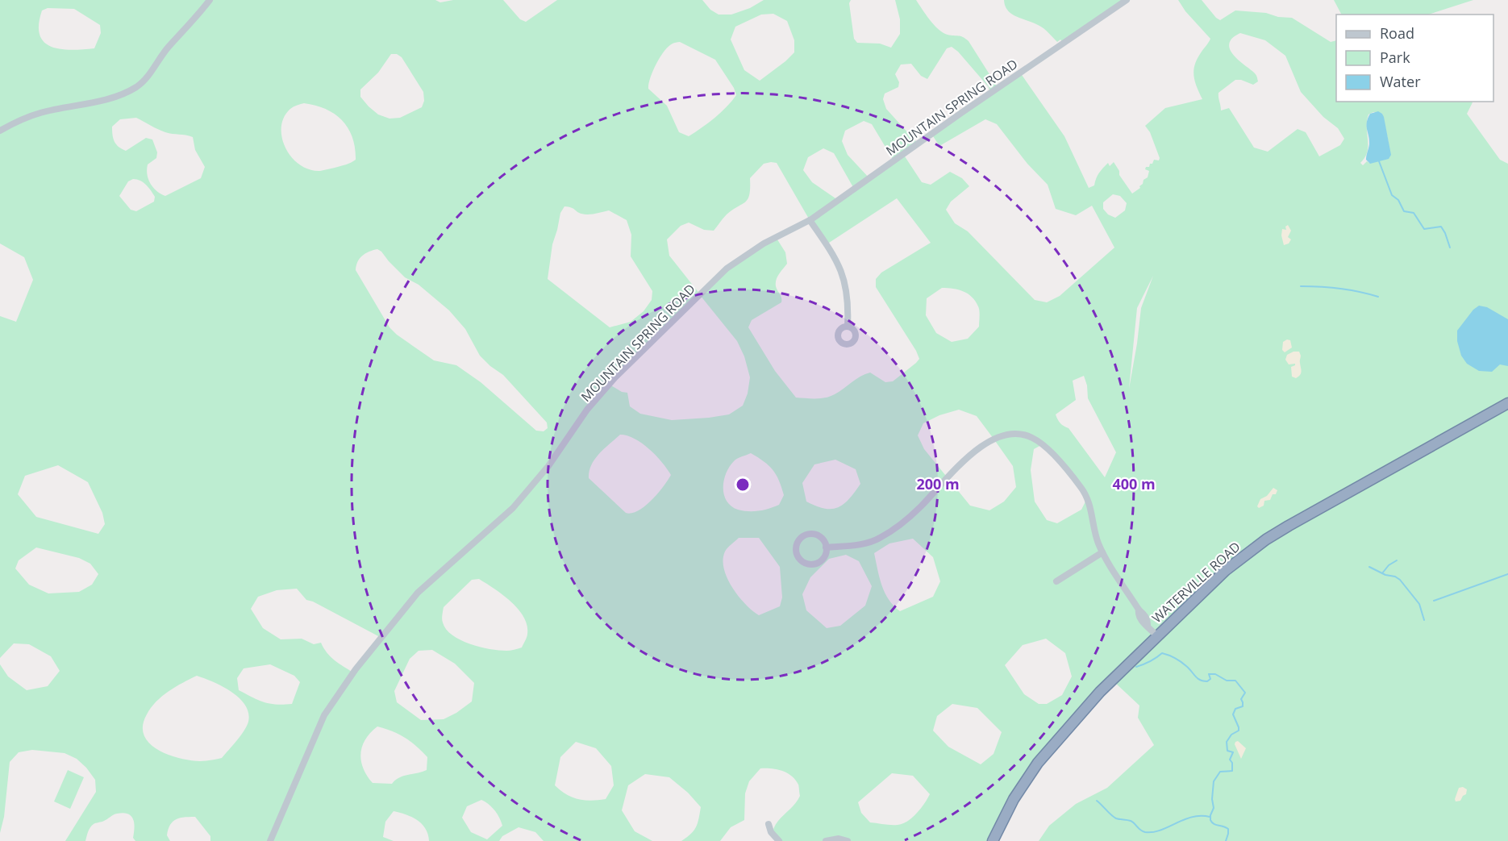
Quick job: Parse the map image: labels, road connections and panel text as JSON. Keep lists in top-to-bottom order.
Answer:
{
  "streets": {
    "highway": ["WATERVILLE ROAD"],
    "street": ["MOUNTAIN SPRING ROAD"]
  },
  "legend": ["Road", "Park", "Water"],
  "rings": ["200 m", "400 m"]
}
